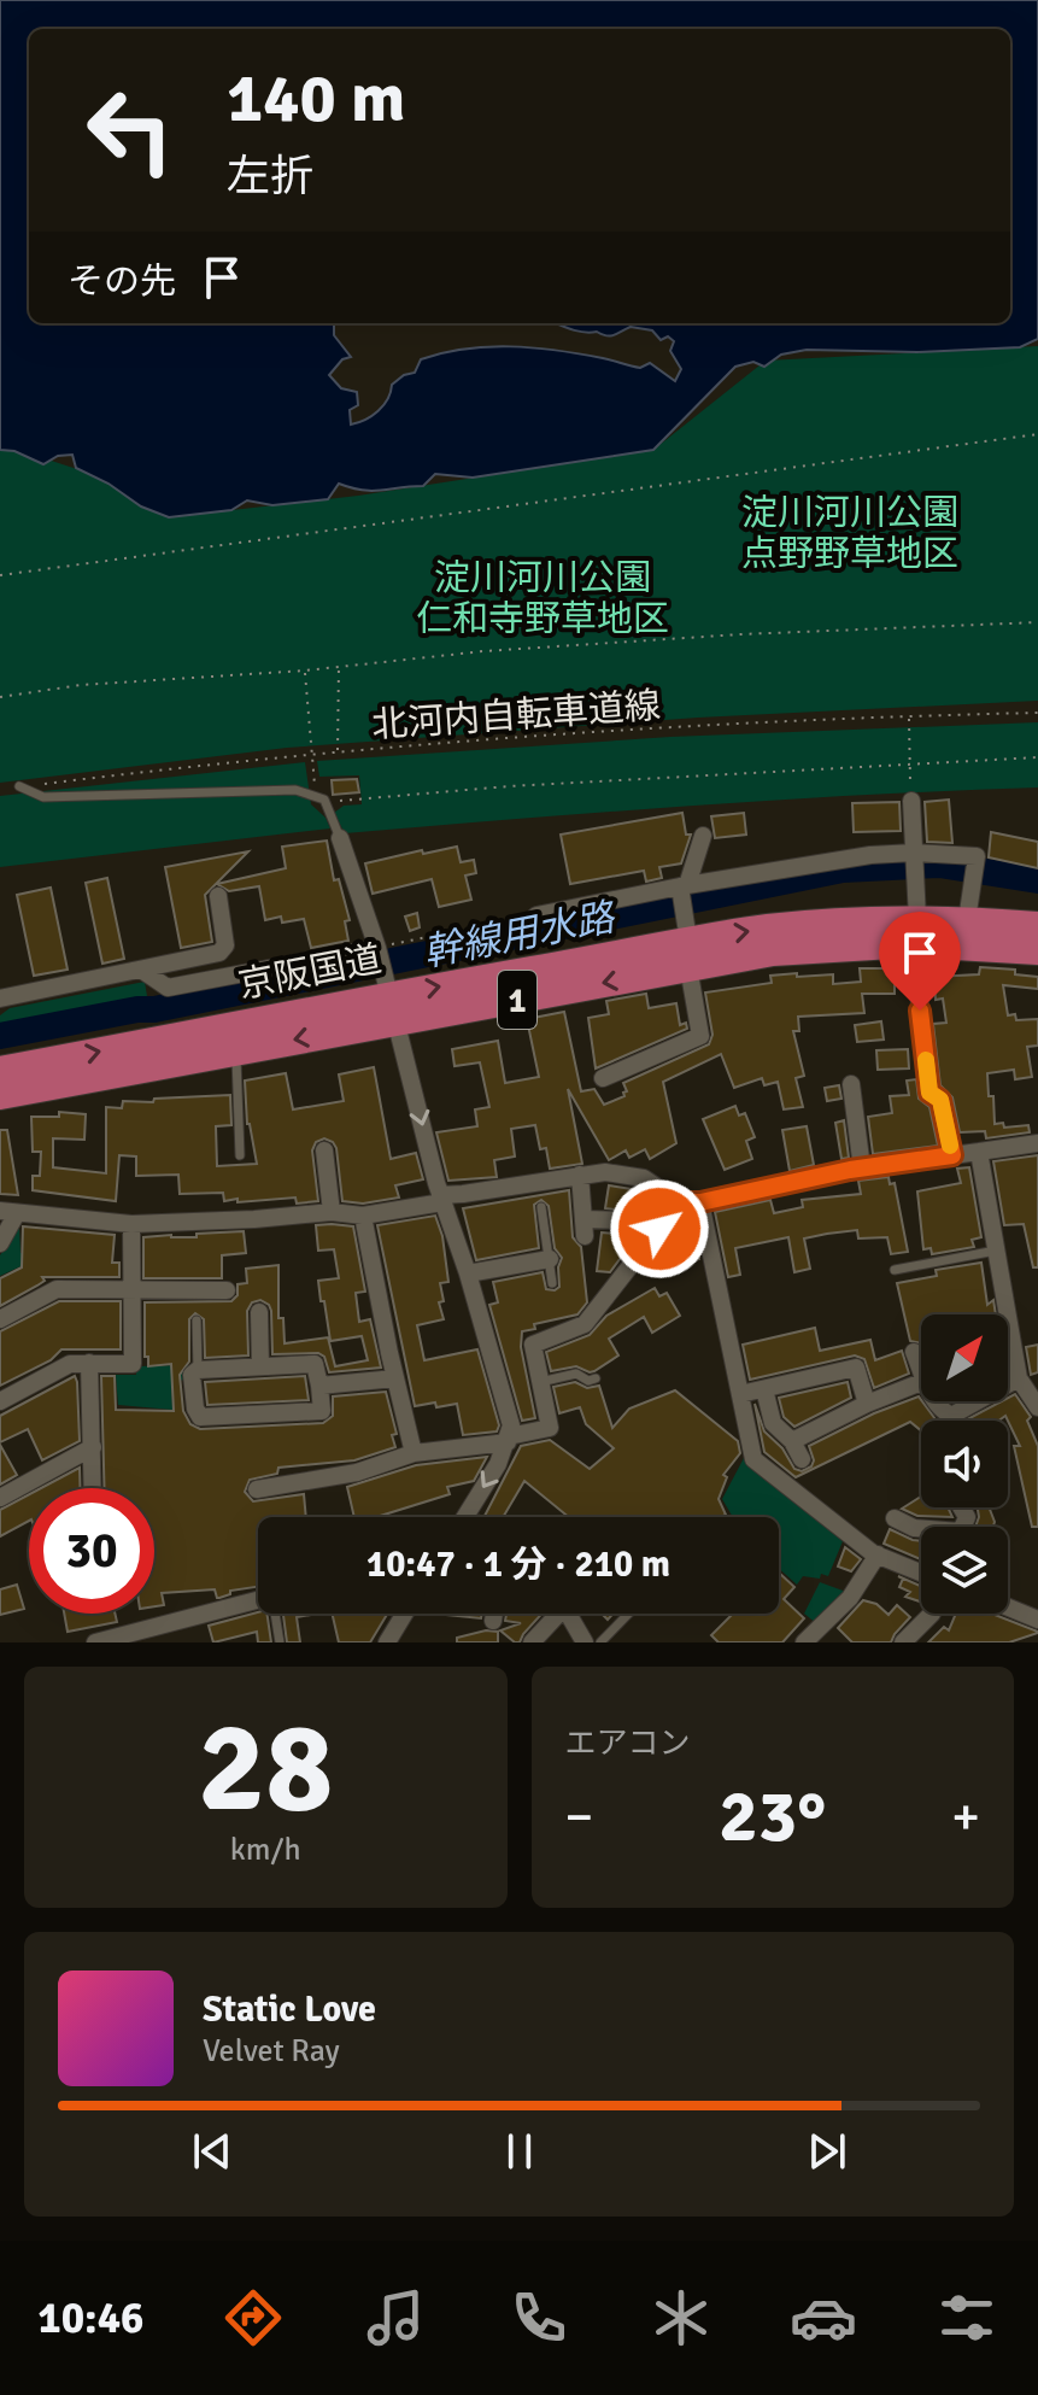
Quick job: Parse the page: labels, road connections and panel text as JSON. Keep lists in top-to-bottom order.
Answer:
{
  "streets": {
    "highway": ["京阪国道", "1"],
    "path": ["北河内自転車道線"]
  },
  "water": ["幹線用水路"],
  "parks": ["淀川河川公園 点野野草地区", "淀川河川公園 仁和寺野草地区"],
  "north": "top right",
  "page": {
    "turn": ["140 m", "左折"],
    "then": "その先",
    "limit": "30",
    "trip": "10:47 · 1 分 · 210 m",
    "tile": [
      ["28", "km/h"],
      "エアコン"
    ],
    "heat": ["−", "23°", "+"],
    "song": ["Static Love", "Velvet Ray"],
    "tabs": "10:46"
  }
}
